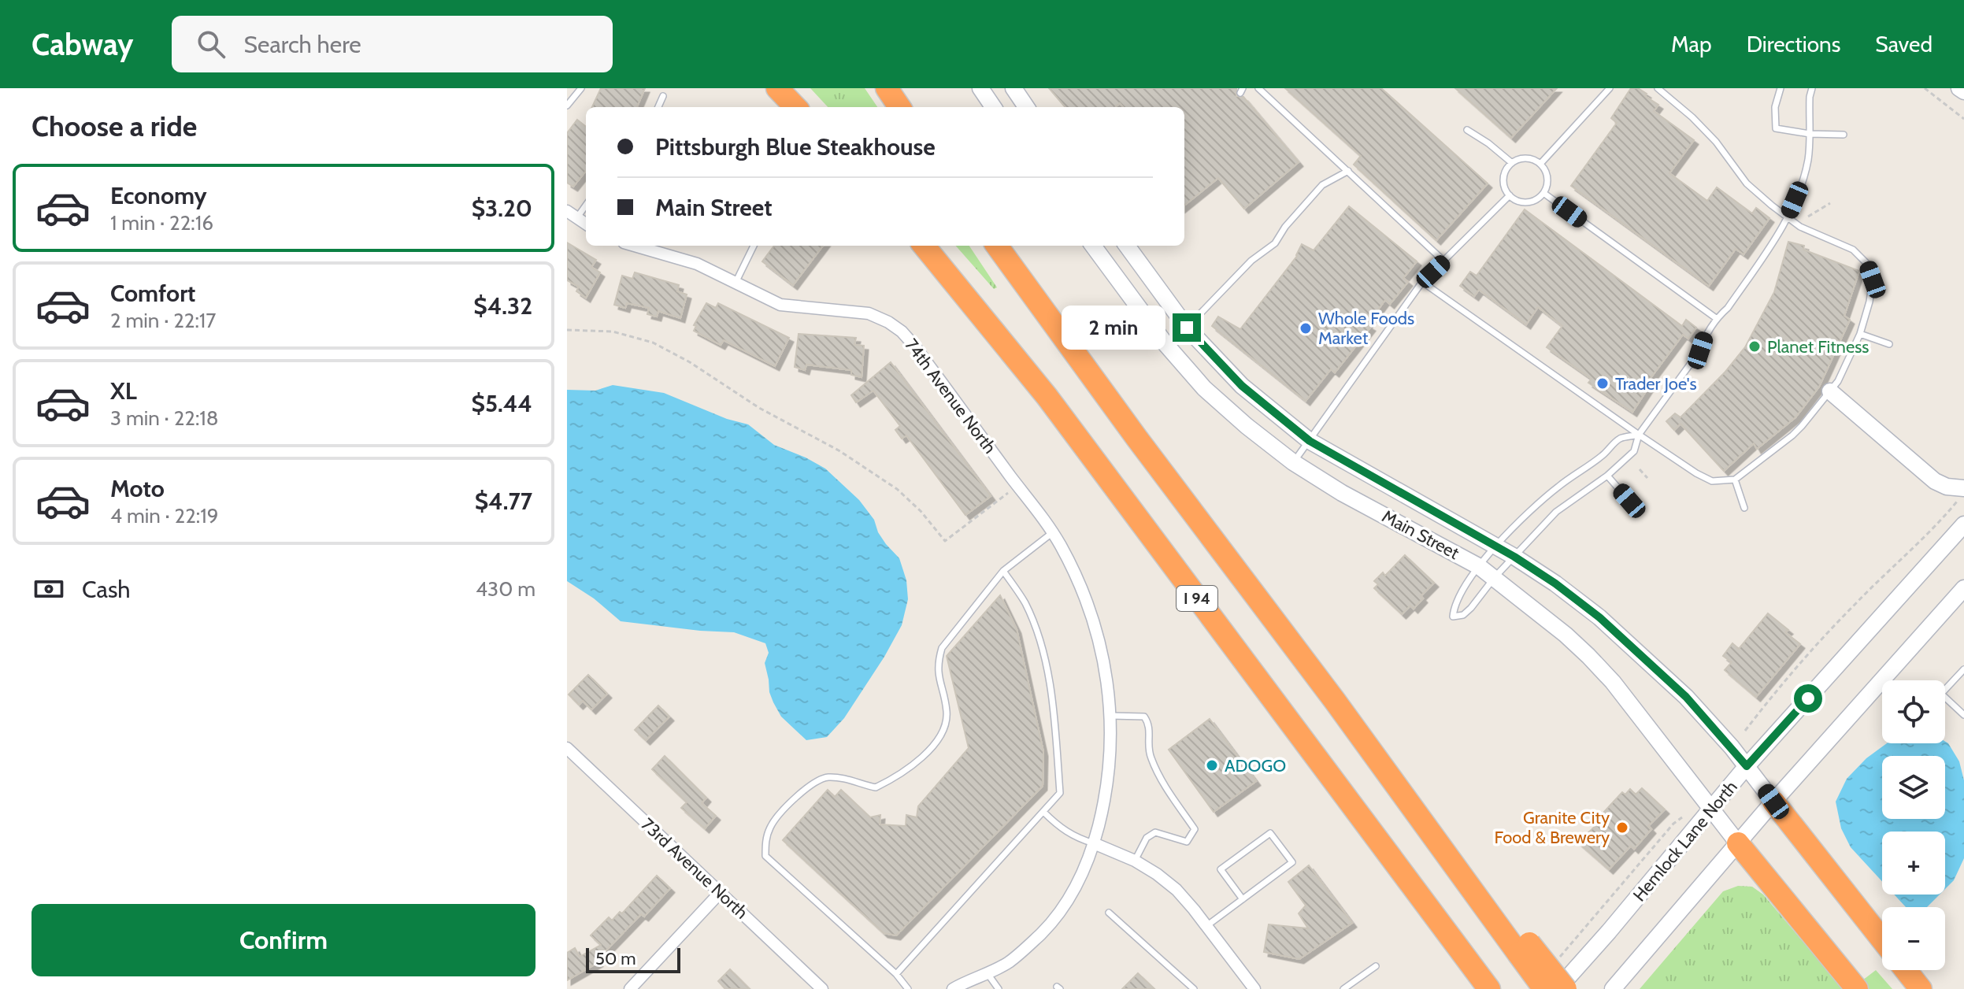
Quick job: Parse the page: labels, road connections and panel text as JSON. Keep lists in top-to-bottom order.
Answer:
{
  "streets": {
    "highway": ["I 94"],
    "street": [
      "74th Avenue North",
      "Main Street",
      "Hemlock Lane North",
      "73rd Avenue North"
    ]
  },
  "crossings": [
    ["Main Street", "Hemlock Lane North"]
  ],
  "places": [
    "Whole Foods Market",
    "Planet Fitness",
    "Trader Joe's",
    "ADOGO",
    "Granite City Food & Brewery"
  ],
  "scale_bar": "50 m",
  "page": {
    "header": "Cabway",
    "search": "Search here",
    "nav": ["Map", "Directions", "Saved"],
    "heading": "Choose a ride",
    "banner": ["Pittsburgh Blue Steakhouse", "Main Street"],
    "list": [
      {
        "name": "Economy",
        "note": "1 min · 22:16",
        "value": "$3.20"
      },
      {
        "name": "Comfort",
        "note": "2 min · 22:17",
        "value": "$4.32"
      },
      {
        "name": "XL",
        "note": "3 min · 22:18",
        "value": "$5.44"
      },
      {
        "name": "Moto",
        "note": "4 min · 22:19",
        "value": "$4.77"
      }
    ],
    "bubble": "2 min",
    "pay": ["Cash", "430 m"],
    "map_buttons": ["+", "−"],
    "buttons": "Confirm",
    "scale": "50 m"
  }
}
